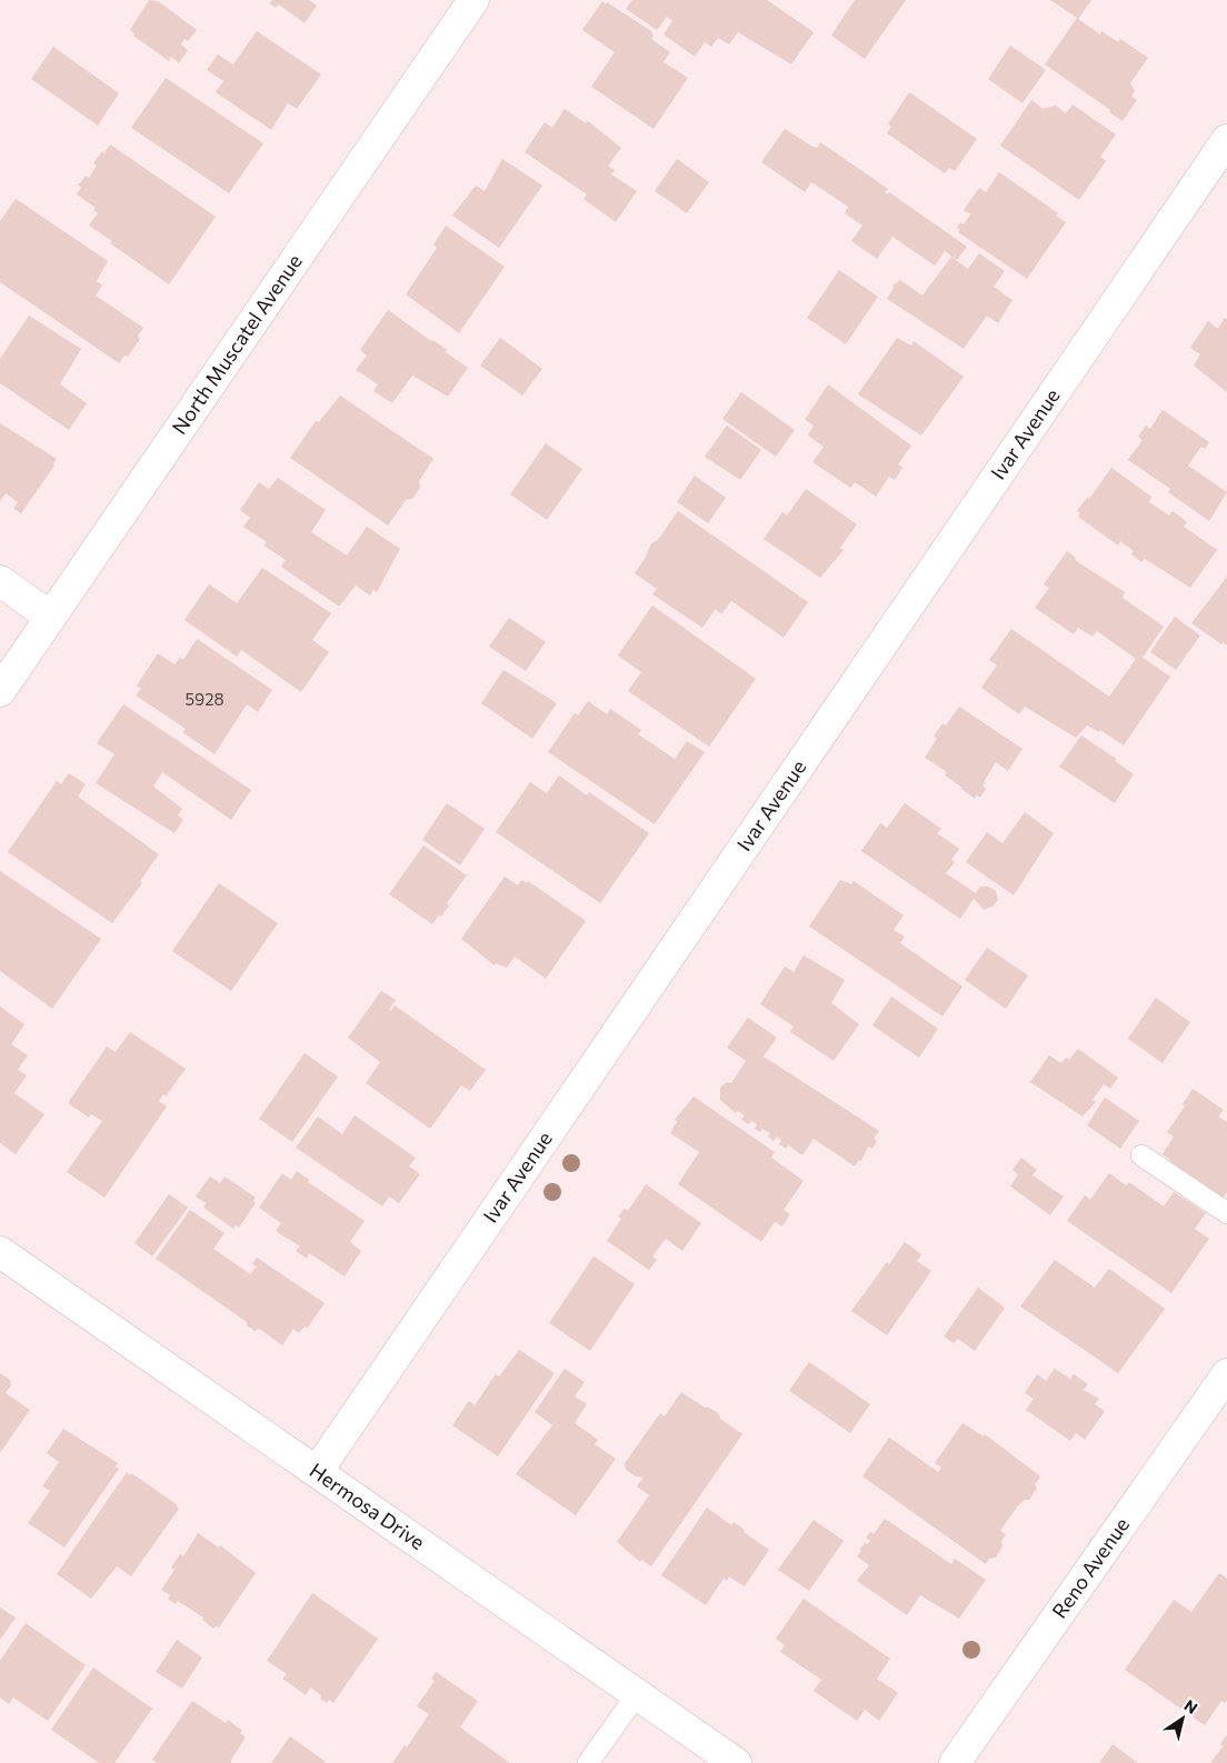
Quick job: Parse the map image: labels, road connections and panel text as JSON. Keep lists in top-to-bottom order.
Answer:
{
  "streets": {
    "street": [
      "North Muscatel Avenue",
      "Ivar Avenue",
      "Hermosa Drive",
      "Reno Avenue"
    ]
  },
  "crossings": [
    ["Ivar Avenue", "Hermosa Drive"]
  ],
  "house_numbers": ["5928"],
  "north": "top right"
}
